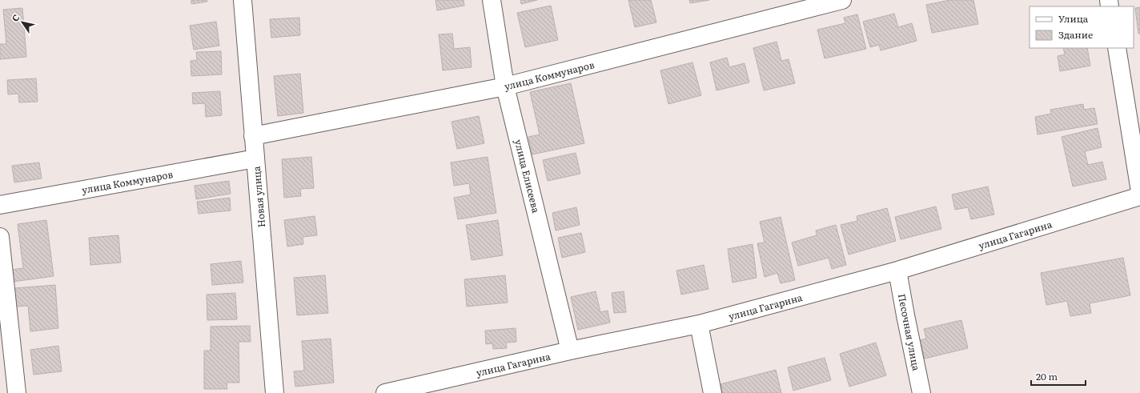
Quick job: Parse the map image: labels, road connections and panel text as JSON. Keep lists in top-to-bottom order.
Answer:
{
  "streets": {
    "street": [
      "улица Коммунаров",
      "улица Елисеева",
      "Новая улица",
      "улица Гагарина",
      "Песочная улица"
    ]
  },
  "crossings": [
    ["улица Коммунаров", "улица Елисеева"],
    ["улица Коммунаров", "Новая улица"],
    ["улица Елисеева", "улица Гагарина"],
    ["улица Гагарина", "Песочная улица"]
  ],
  "legend": ["Улица", "Здание"],
  "scale_bar": "20 m",
  "north": "top left"
}
